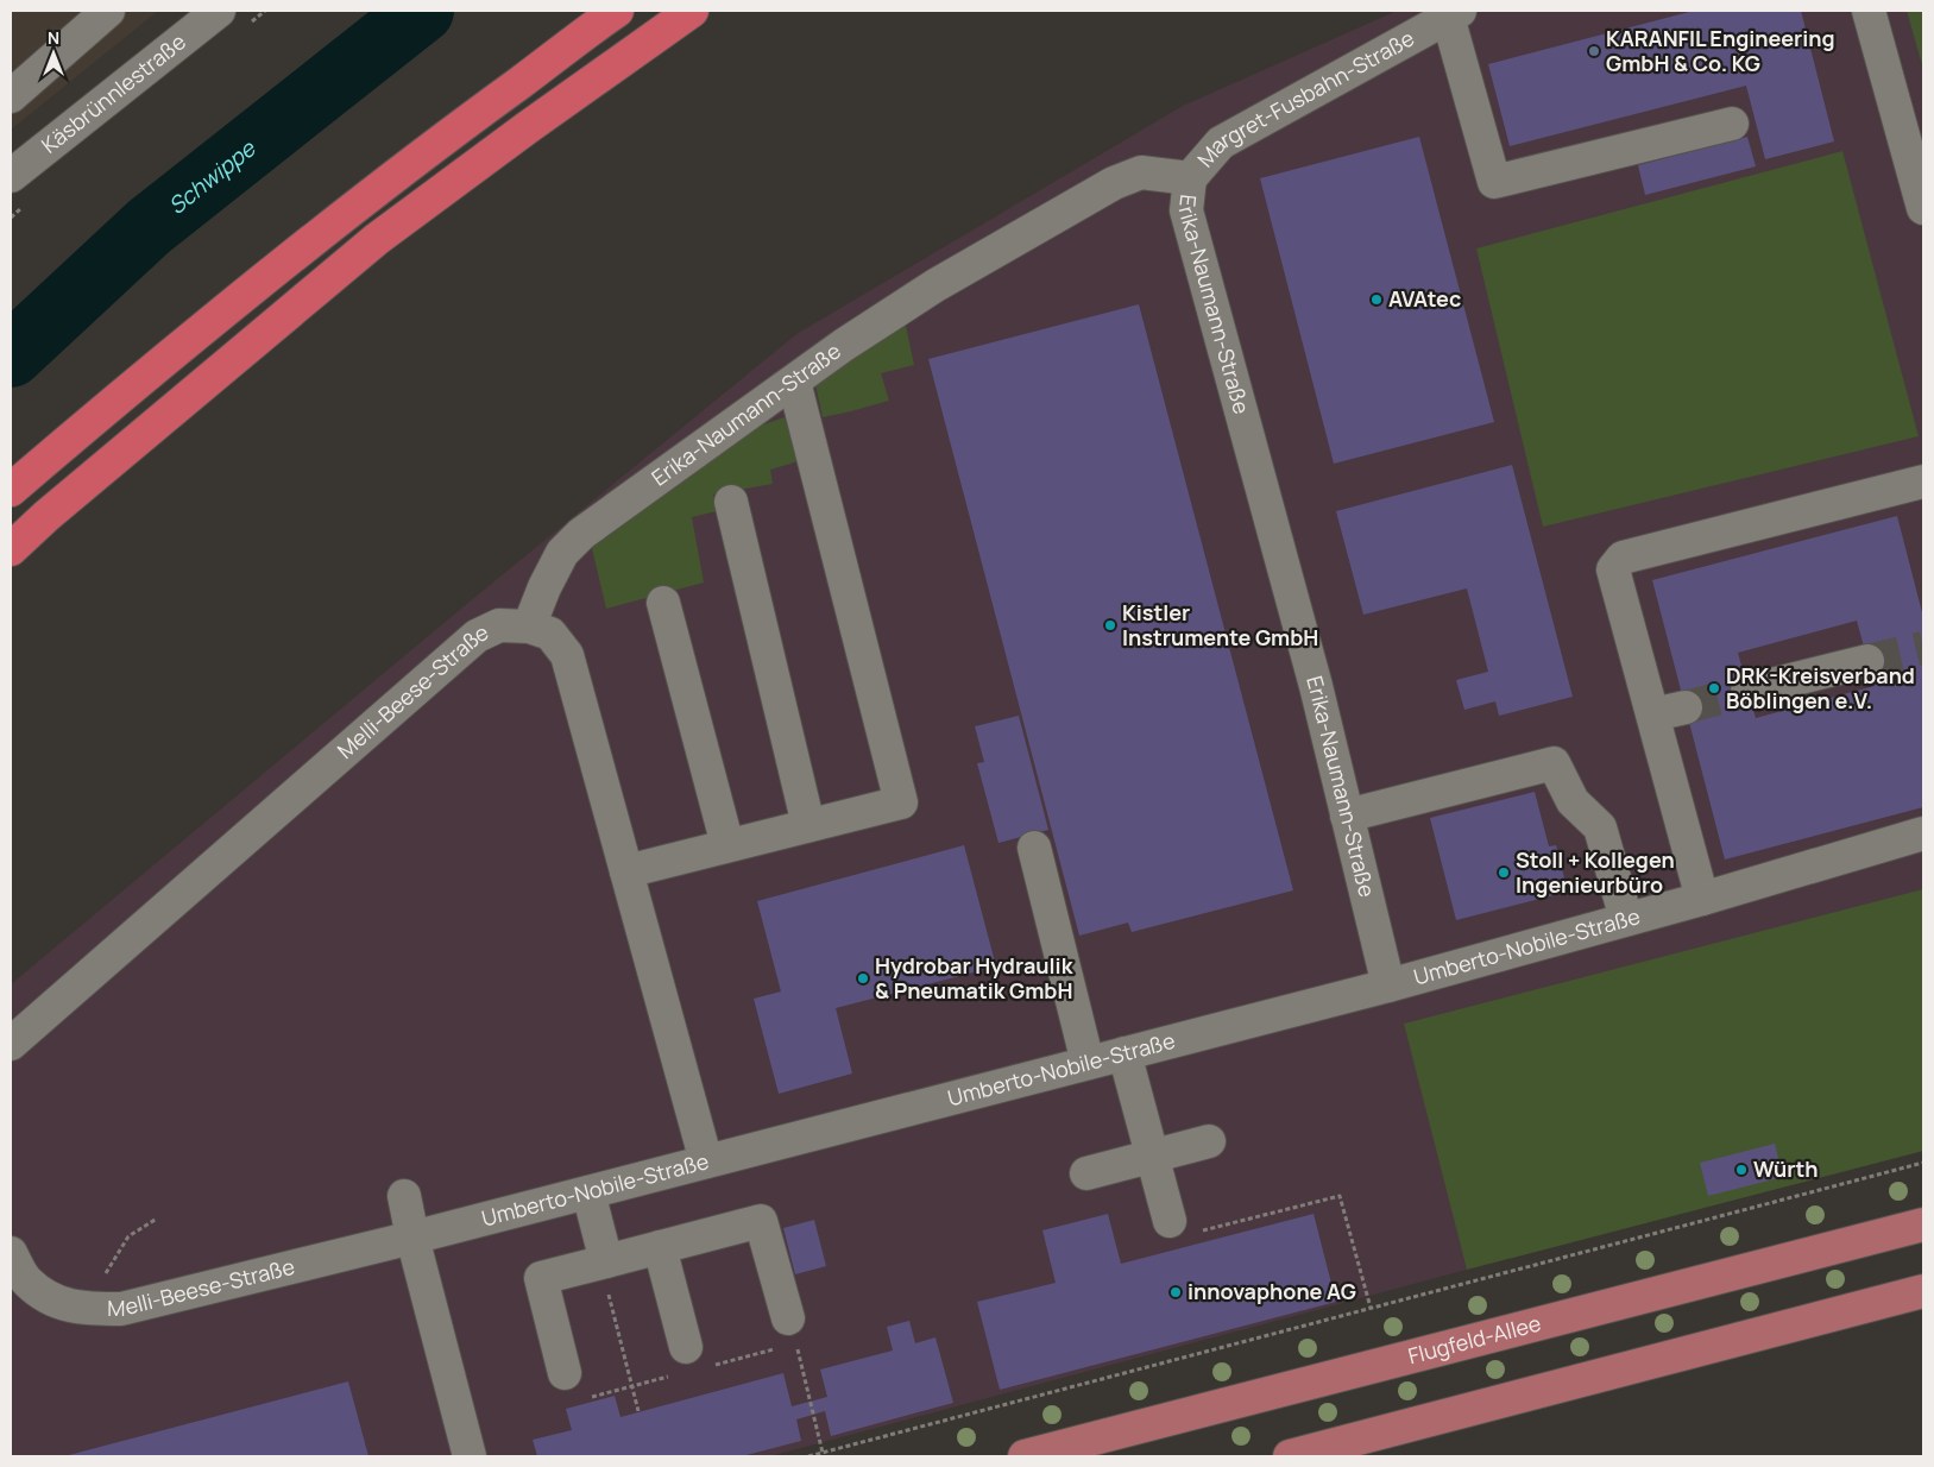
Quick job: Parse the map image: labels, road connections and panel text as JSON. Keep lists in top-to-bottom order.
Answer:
{
  "streets": {
    "main road": ["Flugfeld-Allee"],
    "street": [
      "Käsbrünnlestraße",
      "Margret-Fusbahn-Straße",
      "Erika-Naumann-Straße",
      "Melli-Beese-Straße",
      "Umberto-Nobile-Straße"
    ]
  },
  "crossings": [
    ["Margret-Fusbahn-Straße", "Erika-Naumann-Straße"],
    ["Erika-Naumann-Straße", "Melli-Beese-Straße"],
    ["Erika-Naumann-Straße", "Umberto-Nobile-Straße"],
    ["Melli-Beese-Straße", "Umberto-Nobile-Straße"]
  ],
  "water": ["Schwippe"],
  "places": [
    "KARANFIL Engineering GmbH & Co. KG",
    "AVAtec",
    "Kistler Instrumente GmbH",
    "DRK-Kreisverband Böblingen e.V.",
    "Stoll + Kollegen Ingenieurbüro",
    "Hydrobar Hydraulik & Pneumatik GmbH",
    "Würth",
    "innovaphone AG"
  ],
  "north": "top"
}
